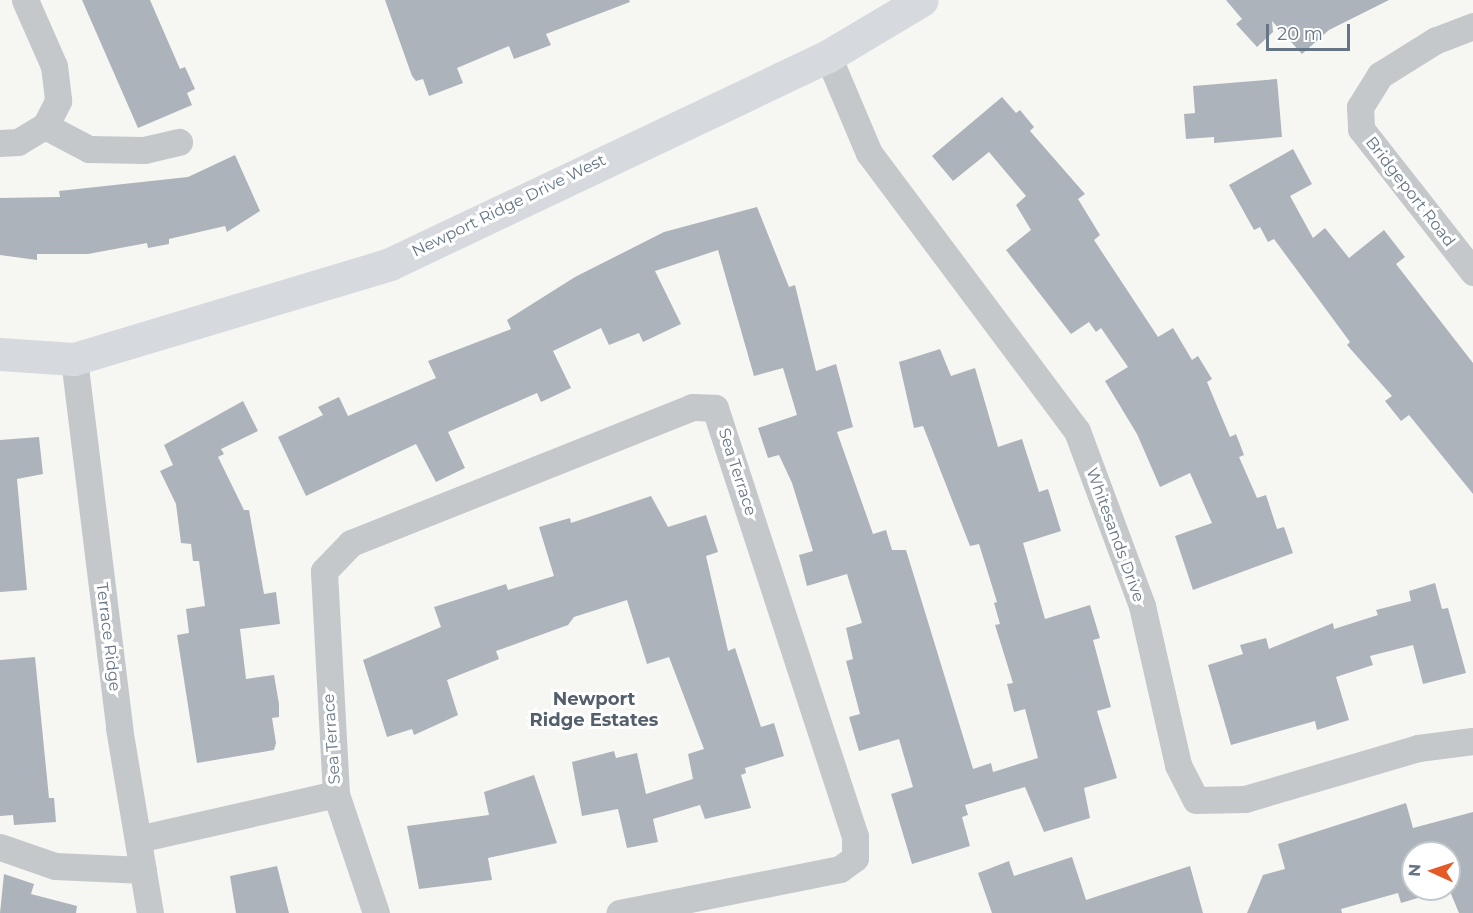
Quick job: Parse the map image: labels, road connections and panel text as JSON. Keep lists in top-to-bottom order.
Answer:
{
  "streets": {
    "street": [
      "Bridgeport Road",
      "Newport Ridge Drive West",
      "Sea Terrace",
      "Whitesands Drive",
      "Terrace Ridge"
    ]
  },
  "crossings": [
    ["Newport Ridge Drive West", "Whitesands Drive"],
    ["Newport Ridge Drive West", "Terrace Ridge"],
    ["Sea Terrace", "Terrace Ridge"]
  ],
  "districts": ["Newport Ridge Estates"],
  "scale_bar": "20 m",
  "north": "left"
}
